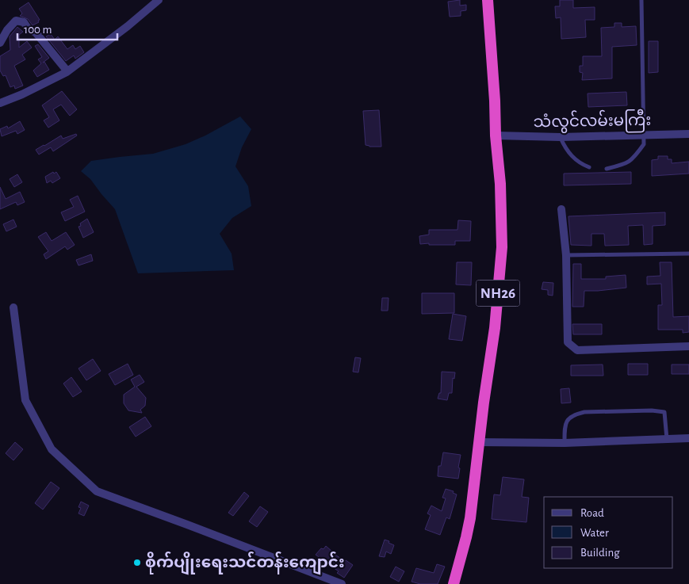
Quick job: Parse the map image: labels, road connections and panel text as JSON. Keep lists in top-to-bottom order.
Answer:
{
  "streets": {
    "highway": ["NH26"],
    "street": ["သံလွင်လမ်းမကြီး"]
  },
  "crossings": [
    ["သံလွင်လမ်းမကြီး", "NH26"]
  ],
  "places": ["စိုက်ပျိုးရေးသင်တန်းကျောင်း"],
  "legend": ["Road", "Water", "Building"],
  "scale_bar": "100 m"
}
